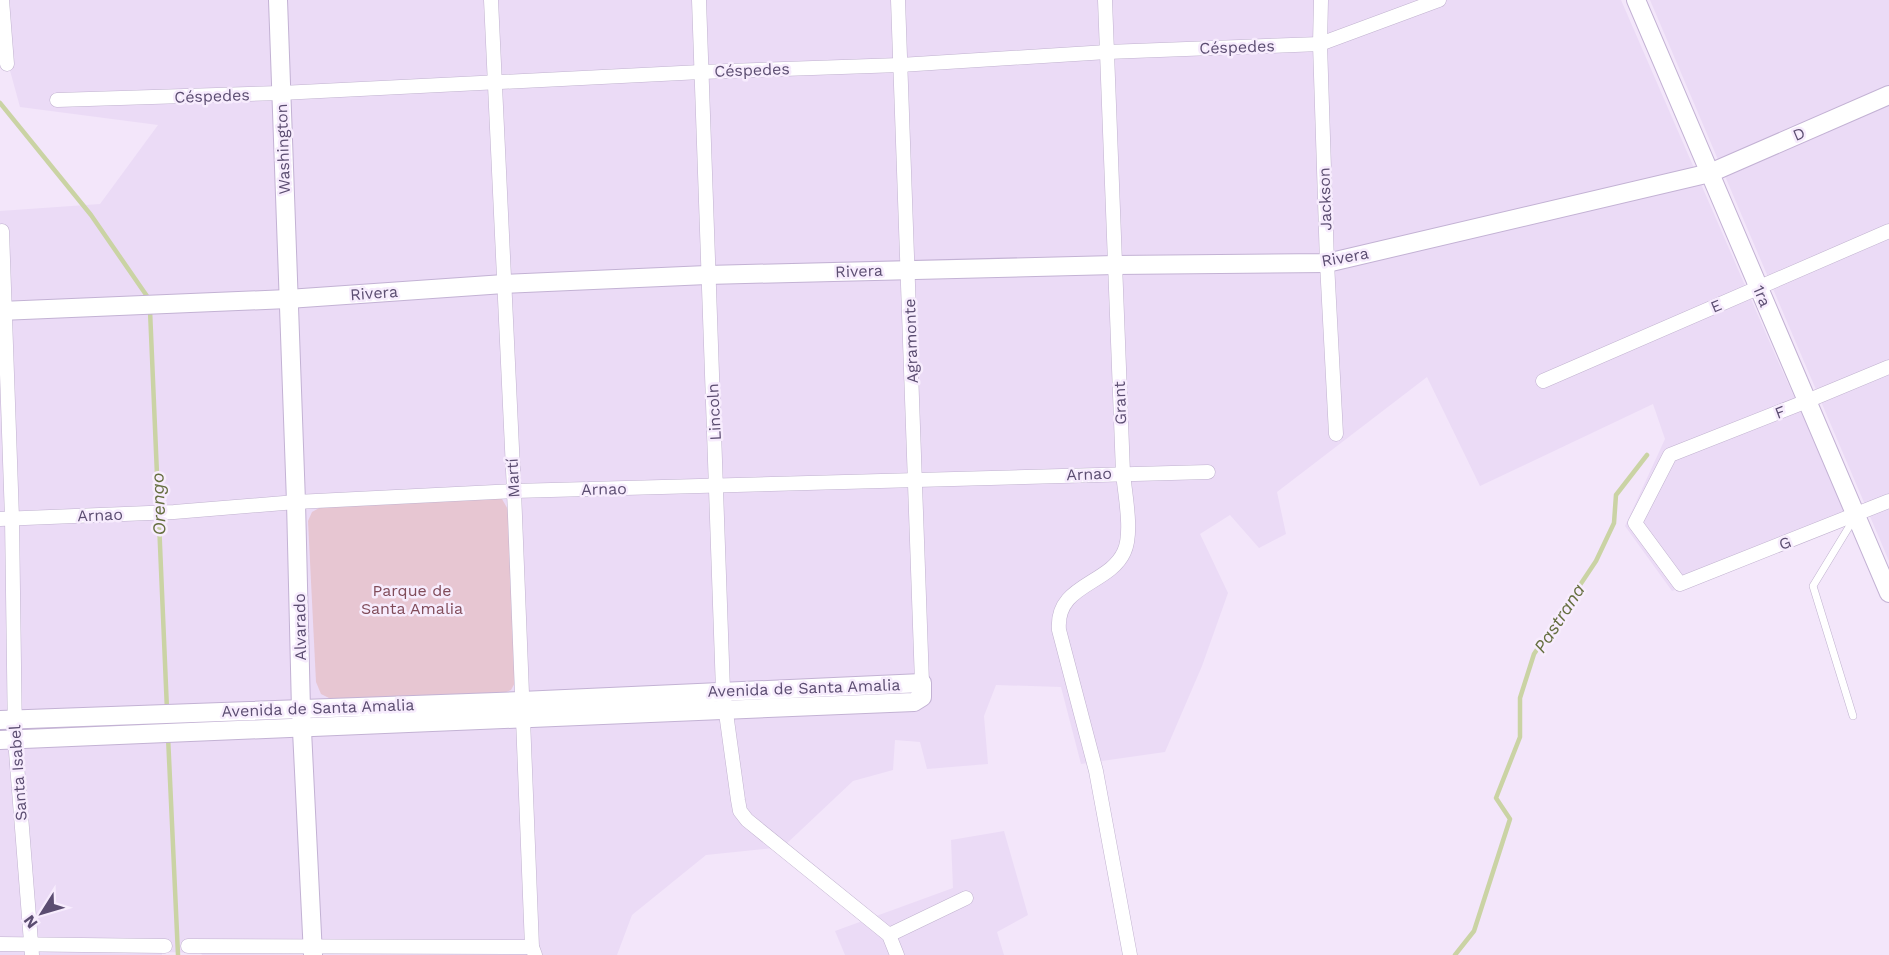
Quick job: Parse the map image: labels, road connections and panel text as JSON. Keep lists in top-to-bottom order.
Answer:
{
  "streets": {
    "street": [
      "Céspedes",
      "D",
      "Washington",
      "Jackson",
      "Rivera",
      "1ra",
      "E",
      "Agramonte",
      "Grant",
      "Lincoln",
      "F",
      "Arnao",
      "Martí",
      "G",
      "Alvarado",
      "Avenida de Santa Amalia",
      "Santa Isabel"
    ]
  },
  "crossings": [
    ["Céspedes", "Washington"],
    ["Céspedes", "Jackson"],
    ["Céspedes", "Agramonte"],
    ["Céspedes", "Grant"],
    ["Céspedes", "Lincoln"],
    ["Céspedes", "Martí"],
    ["D", "Rivera"],
    ["D", "1ra"],
    ["Washington", "Rivera"],
    ["Washington", "Alvarado"],
    ["Jackson", "Rivera"],
    ["Rivera", "1ra"],
    ["Rivera", "Agramonte"],
    ["Rivera", "Grant"],
    ["Rivera", "Lincoln"],
    ["Rivera", "Martí"],
    ["Rivera", "Alvarado"],
    ["Rivera", "Santa Isabel"],
    ["1ra", "E"],
    ["1ra", "F"],
    ["1ra", "G"],
    ["Agramonte", "Arnao"],
    ["Agramonte", "Avenida de Santa Amalia"],
    ["Grant", "Arnao"],
    ["Lincoln", "Arnao"],
    ["Lincoln", "Avenida de Santa Amalia"],
    ["F", "G"],
    ["Arnao", "Martí"],
    ["Arnao", "Alvarado"],
    ["Arnao", "Santa Isabel"],
    ["Martí", "Avenida de Santa Amalia"],
    ["Alvarado", "Avenida de Santa Amalia"],
    ["Avenida de Santa Amalia", "Santa Isabel"]
  ],
  "water": ["Orengo", "Pastrana"],
  "parks": ["Parque de Santa Amalia"],
  "north": "bottom left"
}
